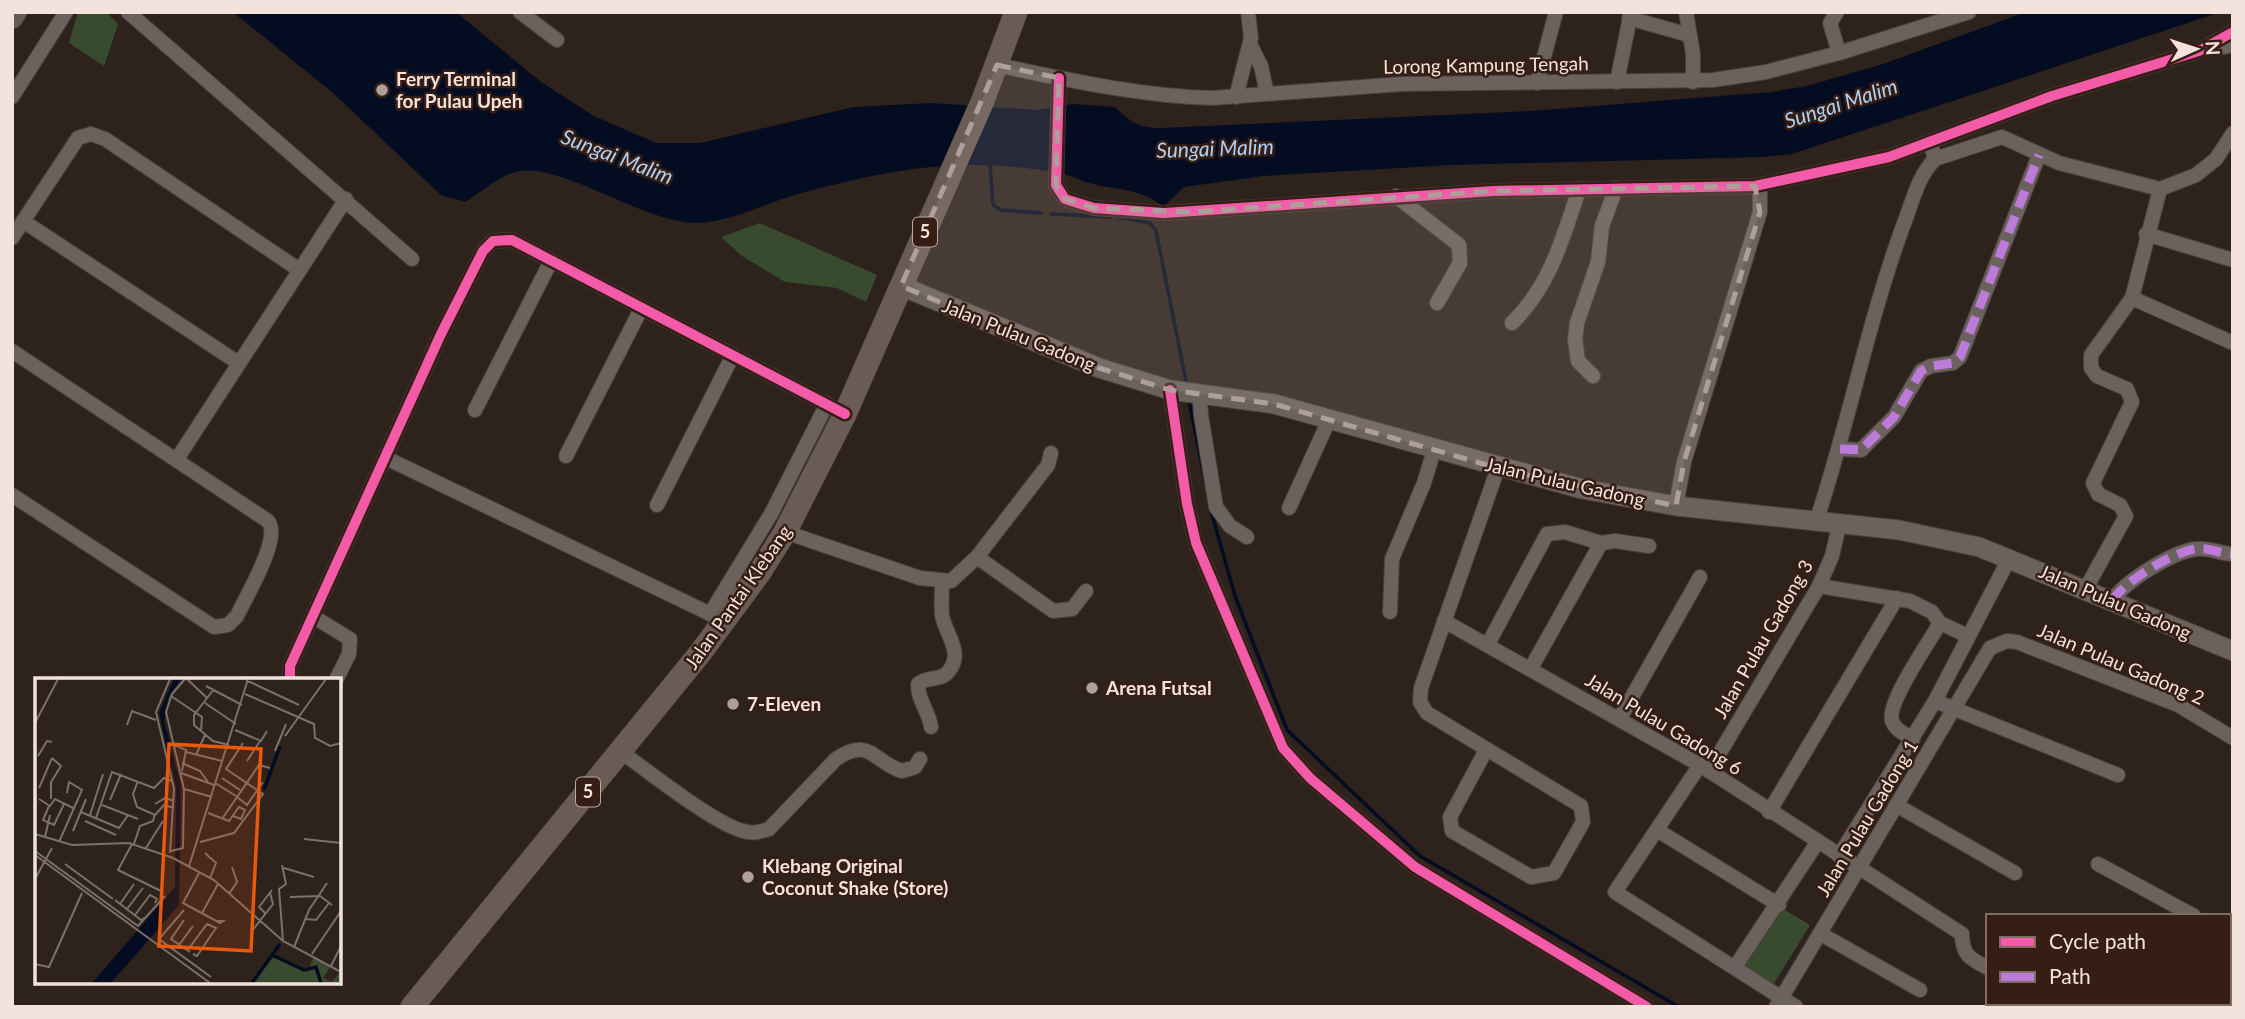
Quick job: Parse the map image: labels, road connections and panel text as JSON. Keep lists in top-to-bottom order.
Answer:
{
  "streets": {
    "highway": ["5", "Jalan Pantai Klebang"],
    "main road": ["Jalan Pulau Gadong"],
    "street": [
      "Lorong Kampung Tengah",
      "Jalan Pulau Gadong 3",
      "Jalan Pulau Gadong 2",
      "Jalan Pulau Gadong 6",
      "Jalan Pulau Gadong 1"
    ]
  },
  "crossings": [
    ["Lorong Kampung Tengah", "Jalan Pantai Klebang"],
    ["Jalan Pulau Gadong", "Jalan Pantai Klebang"],
    ["Jalan Pulau Gadong", "Jalan Pulau Gadong 3"],
    ["Jalan Pulau Gadong 3", "Jalan Pulau Gadong 6"],
    ["Jalan Pulau Gadong 2", "Jalan Pulau Gadong 1"],
    ["Jalan Pulau Gadong 6", "Jalan Pulau Gadong 1"]
  ],
  "water": ["Sungai Malim"],
  "places": [
    "Ferry Terminal for Pulau Upeh",
    "Arena Futsal",
    "7-Eleven",
    "Klebang Original Coconut Shake (Store)"
  ],
  "legend": ["Cycle path", "Path"],
  "north": "right"
}
